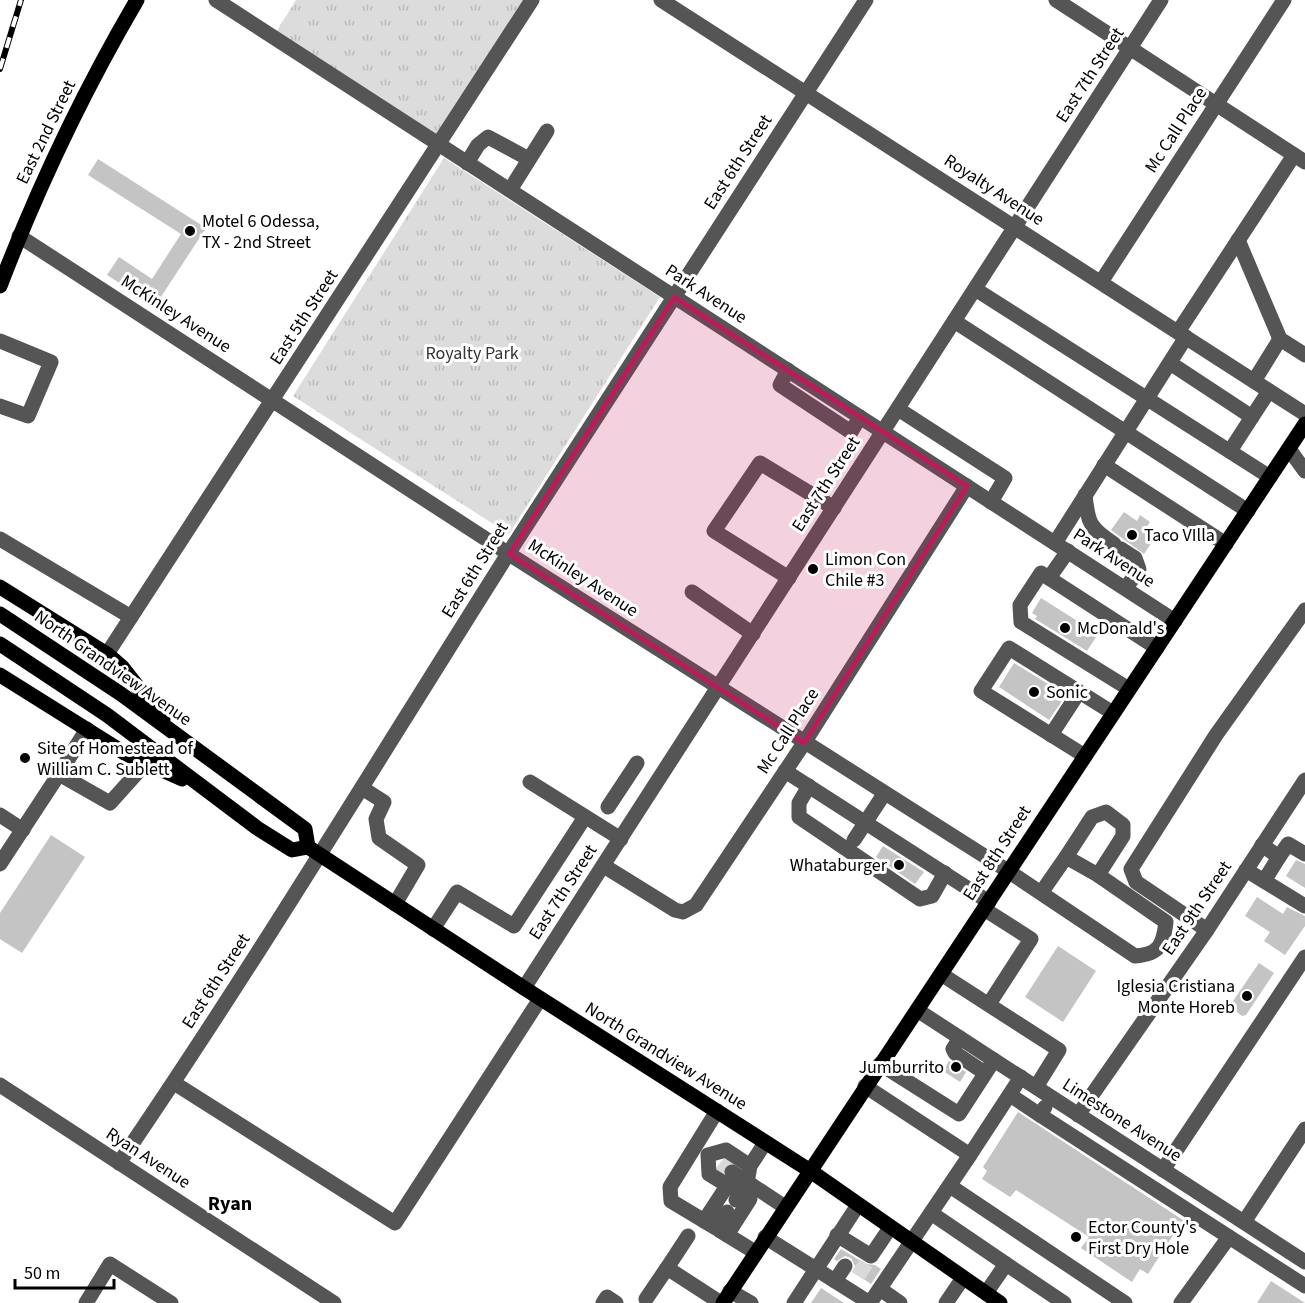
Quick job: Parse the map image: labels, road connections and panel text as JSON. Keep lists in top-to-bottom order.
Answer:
{
  "streets": {
    "main road": ["East 2nd Street", "North Grandview Avenue", "East 8th Street"],
    "street": [
      "East 7th Street",
      "Mc Call Place",
      "East 6th Street",
      "Royalty Avenue",
      "Park Avenue",
      "McKinley Avenue",
      "East 5th Street",
      "East 9th Street",
      "Limestone Avenue",
      "Ryan Avenue"
    ]
  },
  "crossings": [
    ["East 7th Street", "Mc Call Place"],
    ["East 7th Street", "Royalty Avenue"],
    ["East 7th Street", "Park Avenue"],
    ["East 7th Street", "McKinley Avenue"],
    ["East 7th Street", "North Grandview Avenue"],
    ["Mc Call Place", "Royalty Avenue"],
    ["Mc Call Place", "Park Avenue"],
    ["Mc Call Place", "McKinley Avenue"],
    ["East 2nd Street", "McKinley Avenue"],
    ["East 6th Street", "Royalty Avenue"],
    ["East 6th Street", "Park Avenue"],
    ["East 6th Street", "McKinley Avenue"],
    ["East 6th Street", "North Grandview Avenue"],
    ["East 6th Street", "Ryan Avenue"],
    ["Park Avenue", "East 5th Street"],
    ["Park Avenue", "East 8th Street"],
    ["McKinley Avenue", "East 5th Street"],
    ["McKinley Avenue", "East 8th Street"],
    ["North Grandview Avenue", "East 8th Street"],
    ["East 8th Street", "Limestone Avenue"],
    ["East 9th Street", "Limestone Avenue"]
  ],
  "districts": ["Ryan"],
  "parks": ["Royalty Park"],
  "places": [
    "Motel 6 Odessa, TX - 2nd Street",
    "Taco VIlla",
    "Limon Con Chile #3",
    "McDonald's",
    "Sonic",
    "Site of Homestead of William C. Sublett",
    "Whataburger",
    "Iglesia Cristiana Monte Horeb",
    "Jumburrito",
    "Ector County's First Dry Hole"
  ],
  "scale_bar": "50 m"
}
